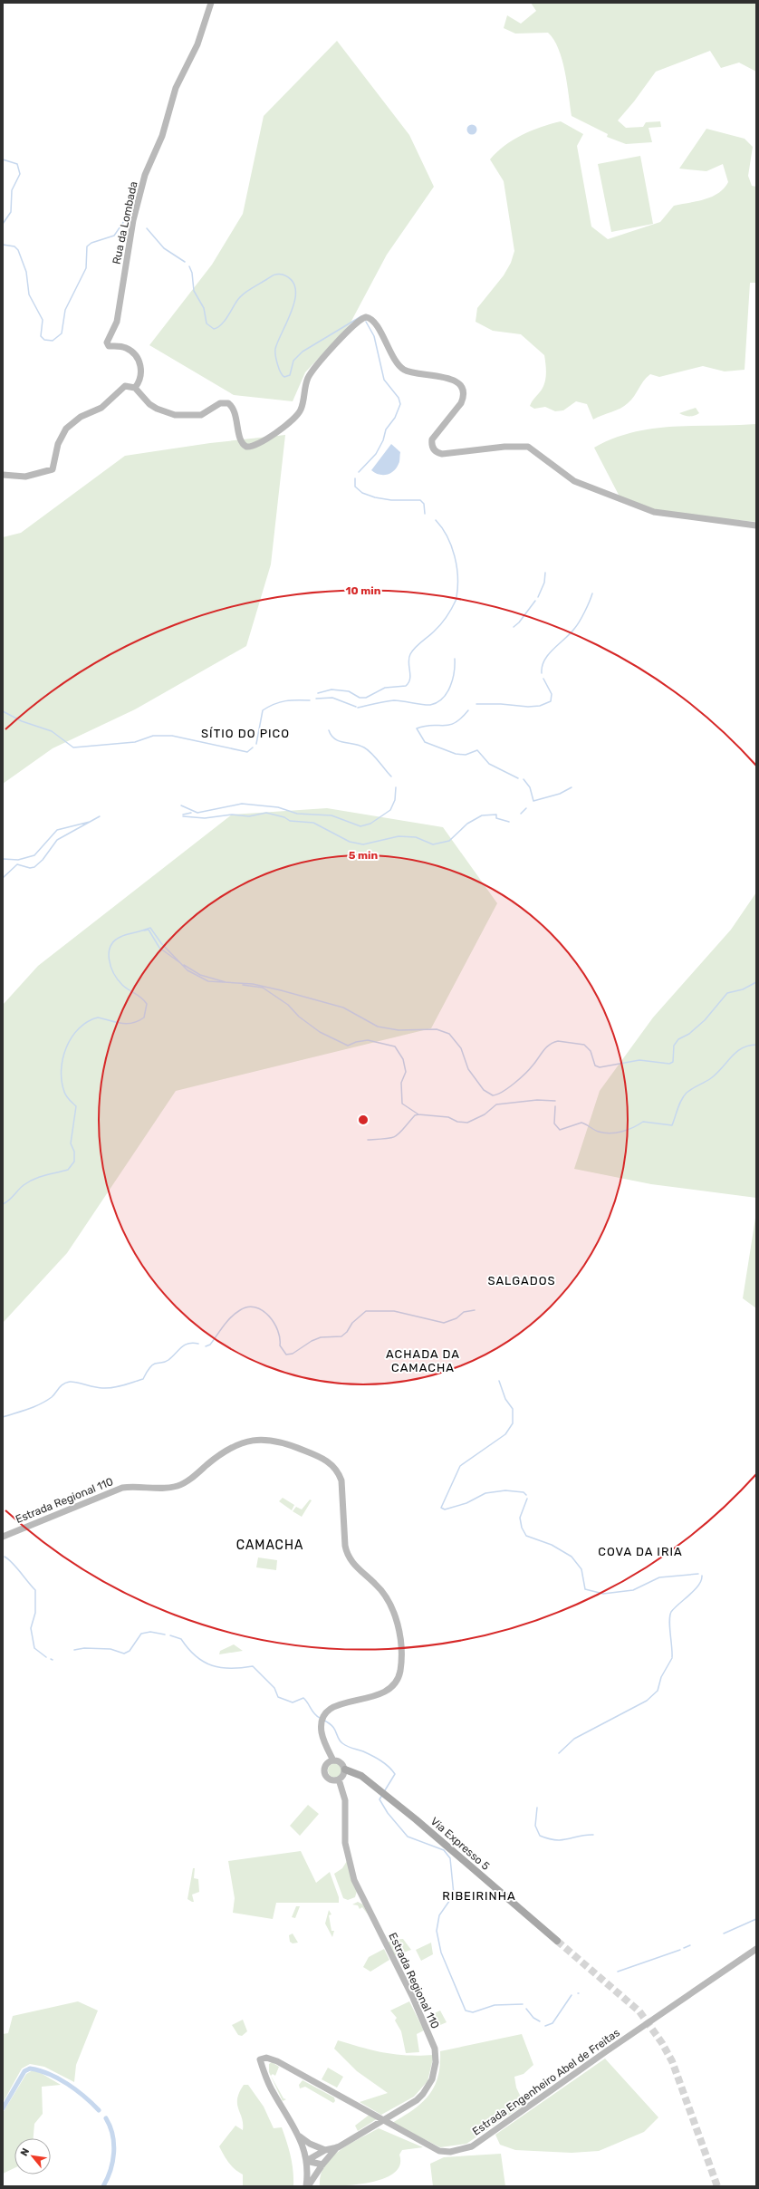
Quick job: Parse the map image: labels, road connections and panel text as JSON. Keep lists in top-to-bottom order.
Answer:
{
  "streets": {
    "main road": [
      "Rua da Lombada",
      "Estrada Regional 110",
      "Via Expresso 5",
      "Estrada Engenheiro Abel de Freitas"
    ]
  },
  "crossings": [
    ["Estrada Regional 110", "Via Expresso 5"]
  ],
  "districts": [
    "SÍTIO DO PICO",
    "SALGADOS",
    "ACHADA DA CAMACHA",
    "CAMACHA",
    "COVA DA IRIA",
    "RIBEIRINHA"
  ],
  "north": "top left",
  "rings": ["10 min", "5 min"]
}
